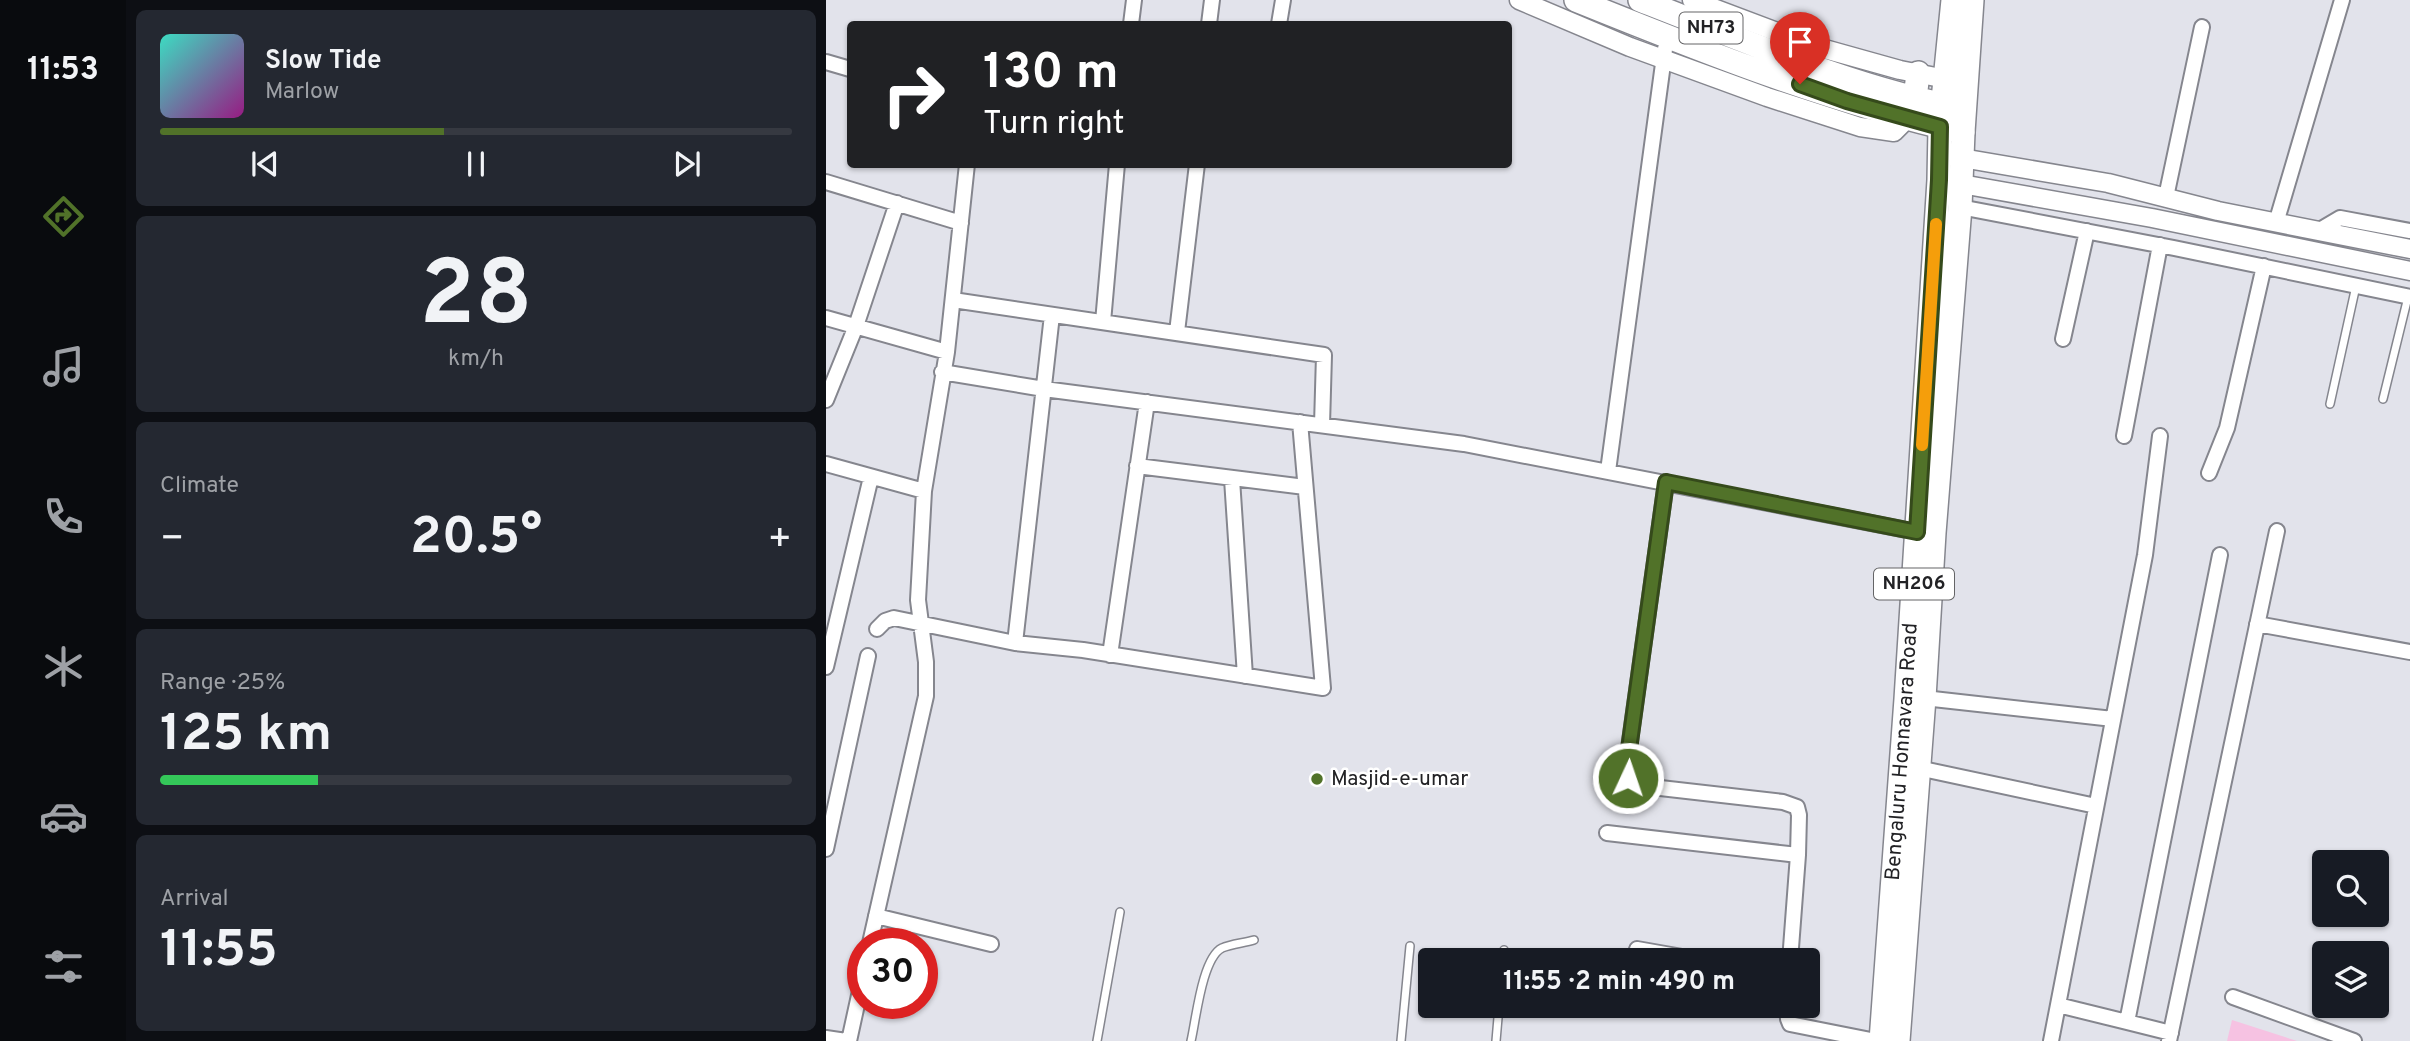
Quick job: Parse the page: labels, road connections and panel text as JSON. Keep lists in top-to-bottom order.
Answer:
{
  "streets": {
    "main road": ["NH73", "NH206", "Bengaluru Honnavara Road"]
  },
  "crossings": [
    ["NH73", "NH206"],
    ["NH206", "Bengaluru Honnavara Road"]
  ],
  "places": ["Masjid-e-umar"],
  "page": {
    "tabs": "11:53",
    "turn": ["130 m", "Turn right"],
    "song": ["Slow Tide", "Marlow"],
    "tile": [
      ["28", "km/h"],
      "Climate",
      ["Range · 25%", "125 km"],
      ["Arrival", "11:55"]
    ],
    "heat": ["−", "20.5°", "+"],
    "limit": "30",
    "trip": "11:55 · 2 min · 490 m"
  }
}
